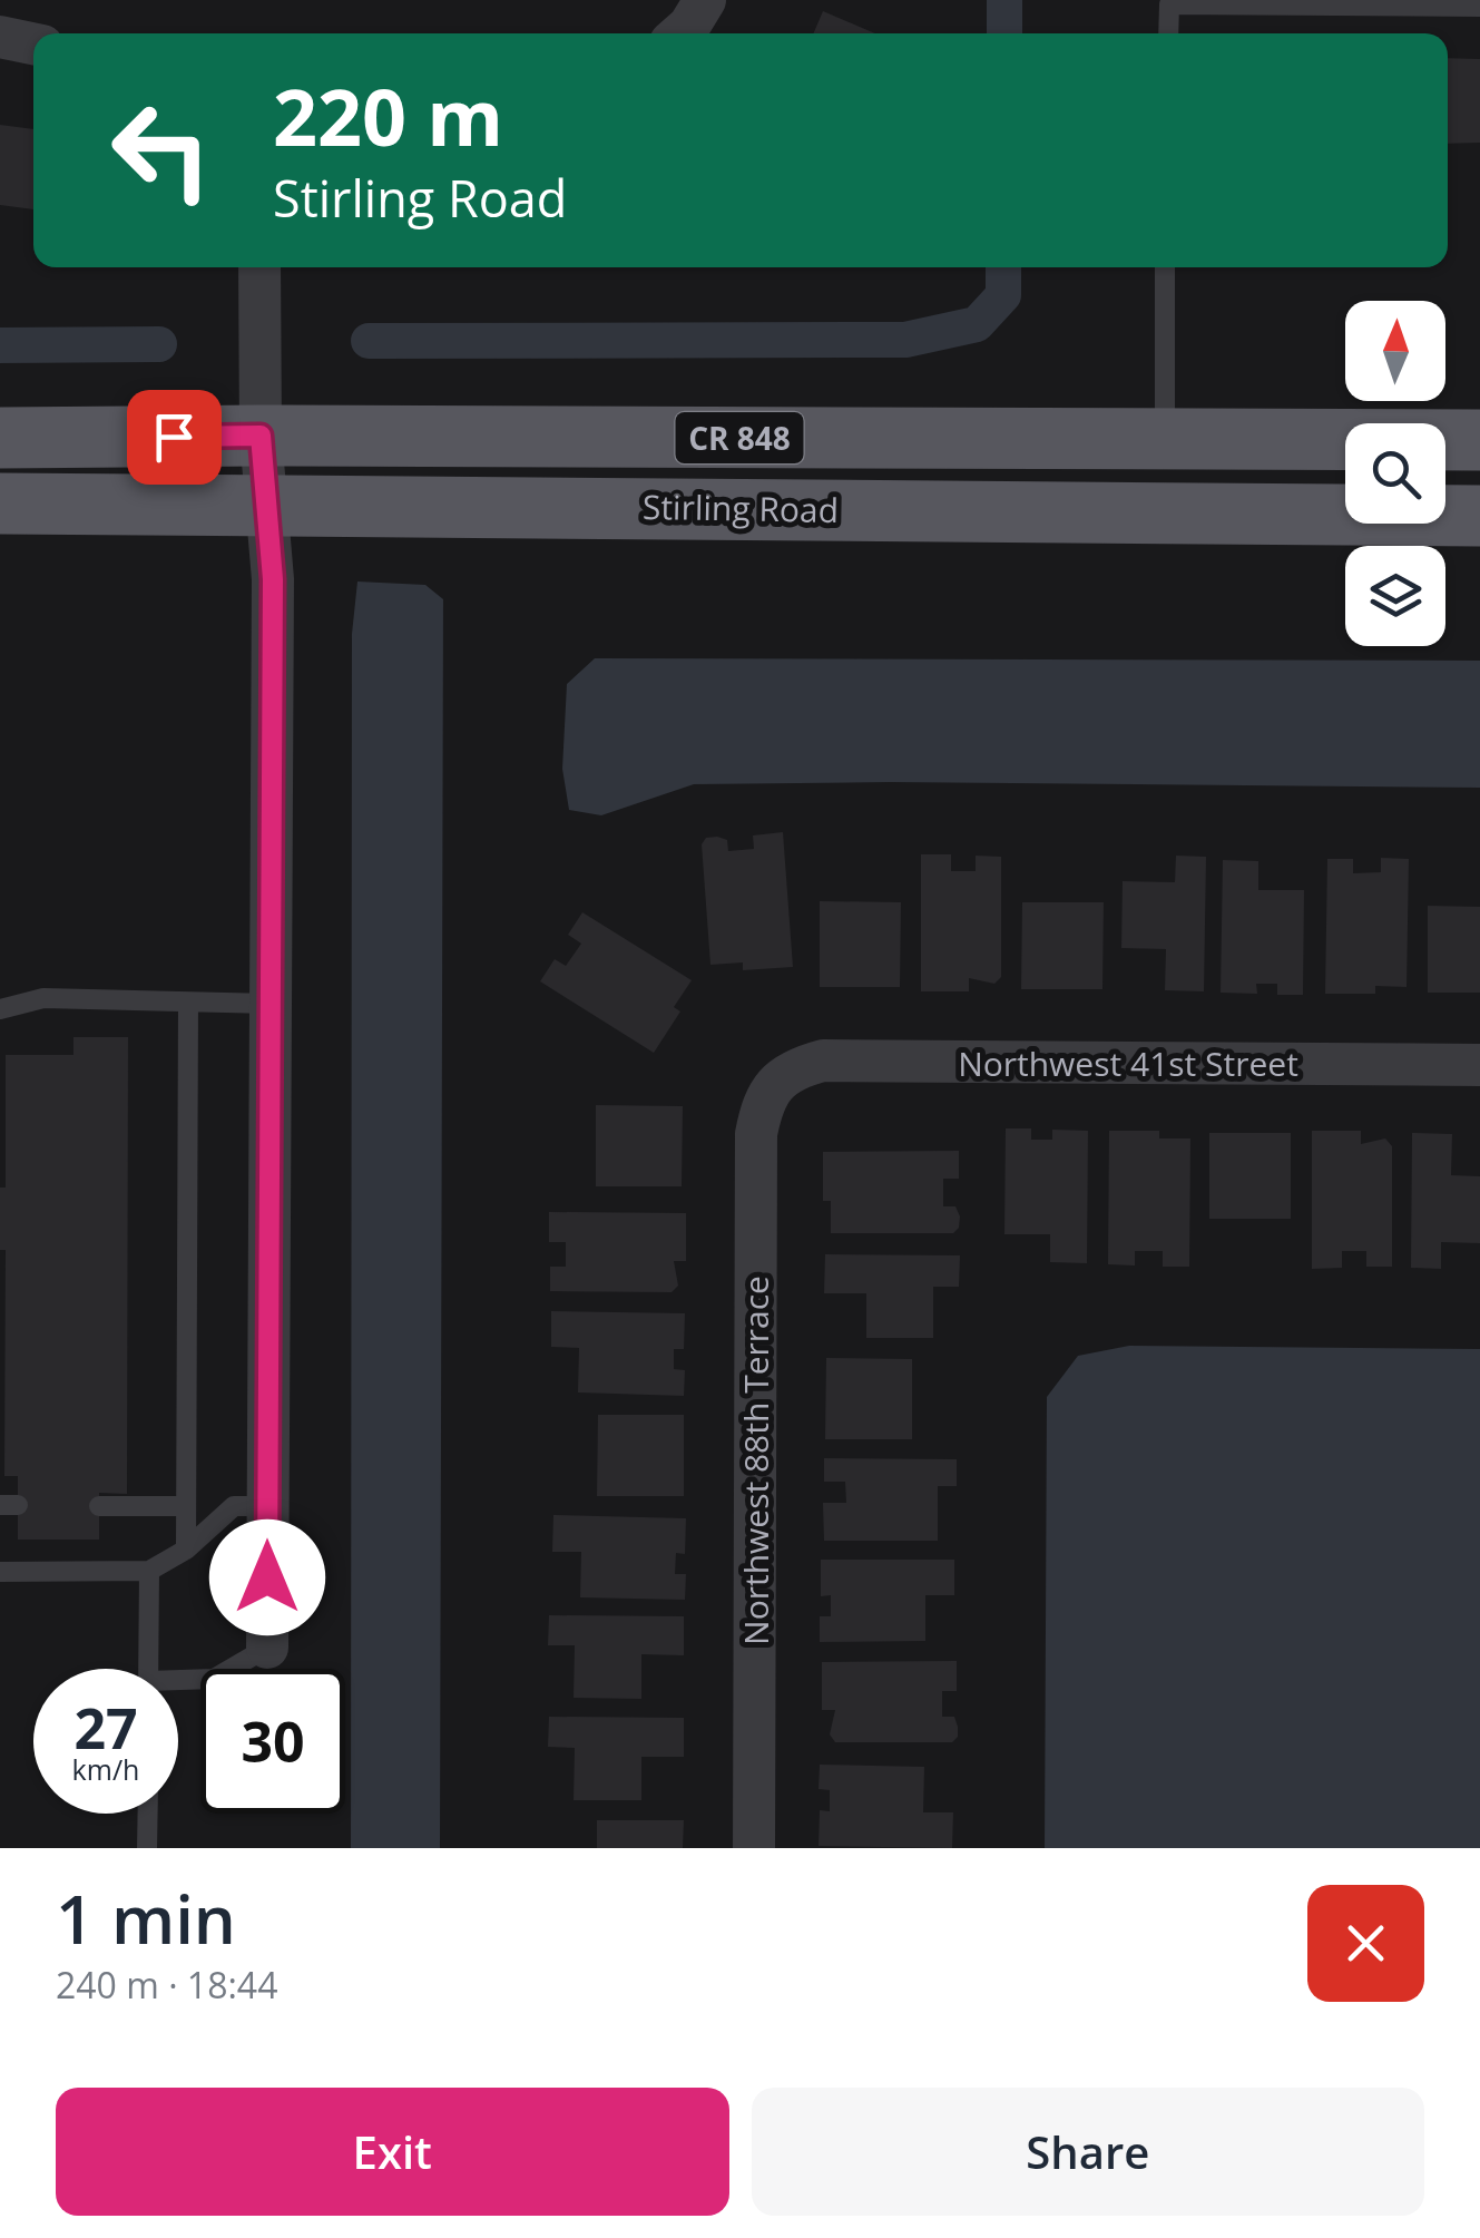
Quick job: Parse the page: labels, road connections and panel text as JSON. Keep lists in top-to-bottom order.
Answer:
{
  "streets": {
    "main road": ["CR 848", "Stirling Road"],
    "street": ["Northwest 41st Street", "Northwest 88th Terrace"]
  },
  "crossings": [
    ["Northwest 41st Street", "Northwest 88th Terrace"]
  ],
  "north": "top",
  "page": {
    "turn": ["220 m", "Stirling Road"],
    "speed": "27 km/h",
    "limit": "30",
    "heading": ["1 min", "240 m · 18:44"],
    "buttons": ["Exit", "Share"]
  }
}
